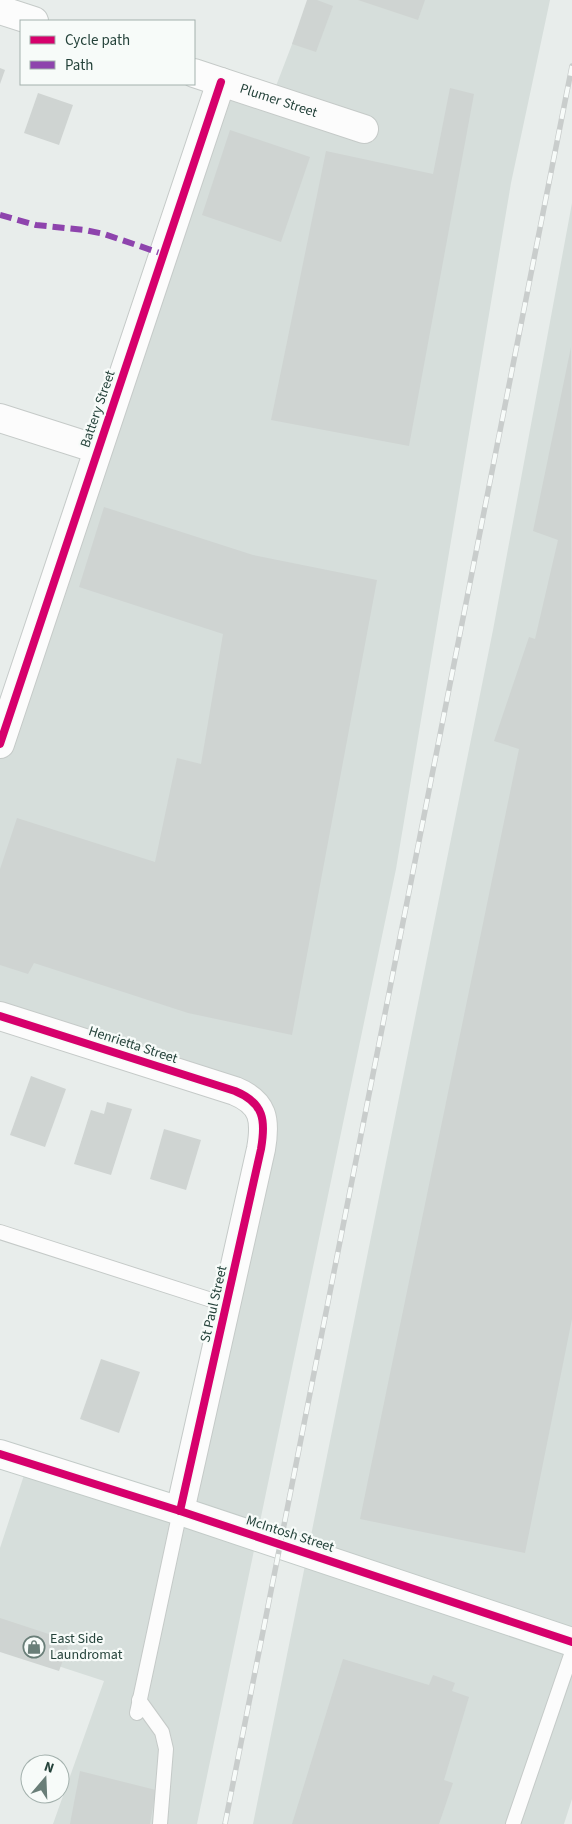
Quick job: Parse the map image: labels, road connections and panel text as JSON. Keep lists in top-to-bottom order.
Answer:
{
  "streets": {
    "street": [
      "Plumer Street",
      "Battery Street",
      "Henrietta Street",
      "St Paul Street",
      "McIntosh Street"
    ]
  },
  "crossings": [
    ["Plumer Street", "Battery Street"],
    ["Henrietta Street", "St Paul Street"],
    ["St Paul Street", "McIntosh Street"]
  ],
  "places": {
    "shop": ["East Side Laundromat"]
  },
  "legend": ["Cycle path", "Path"],
  "north": "top"
}
